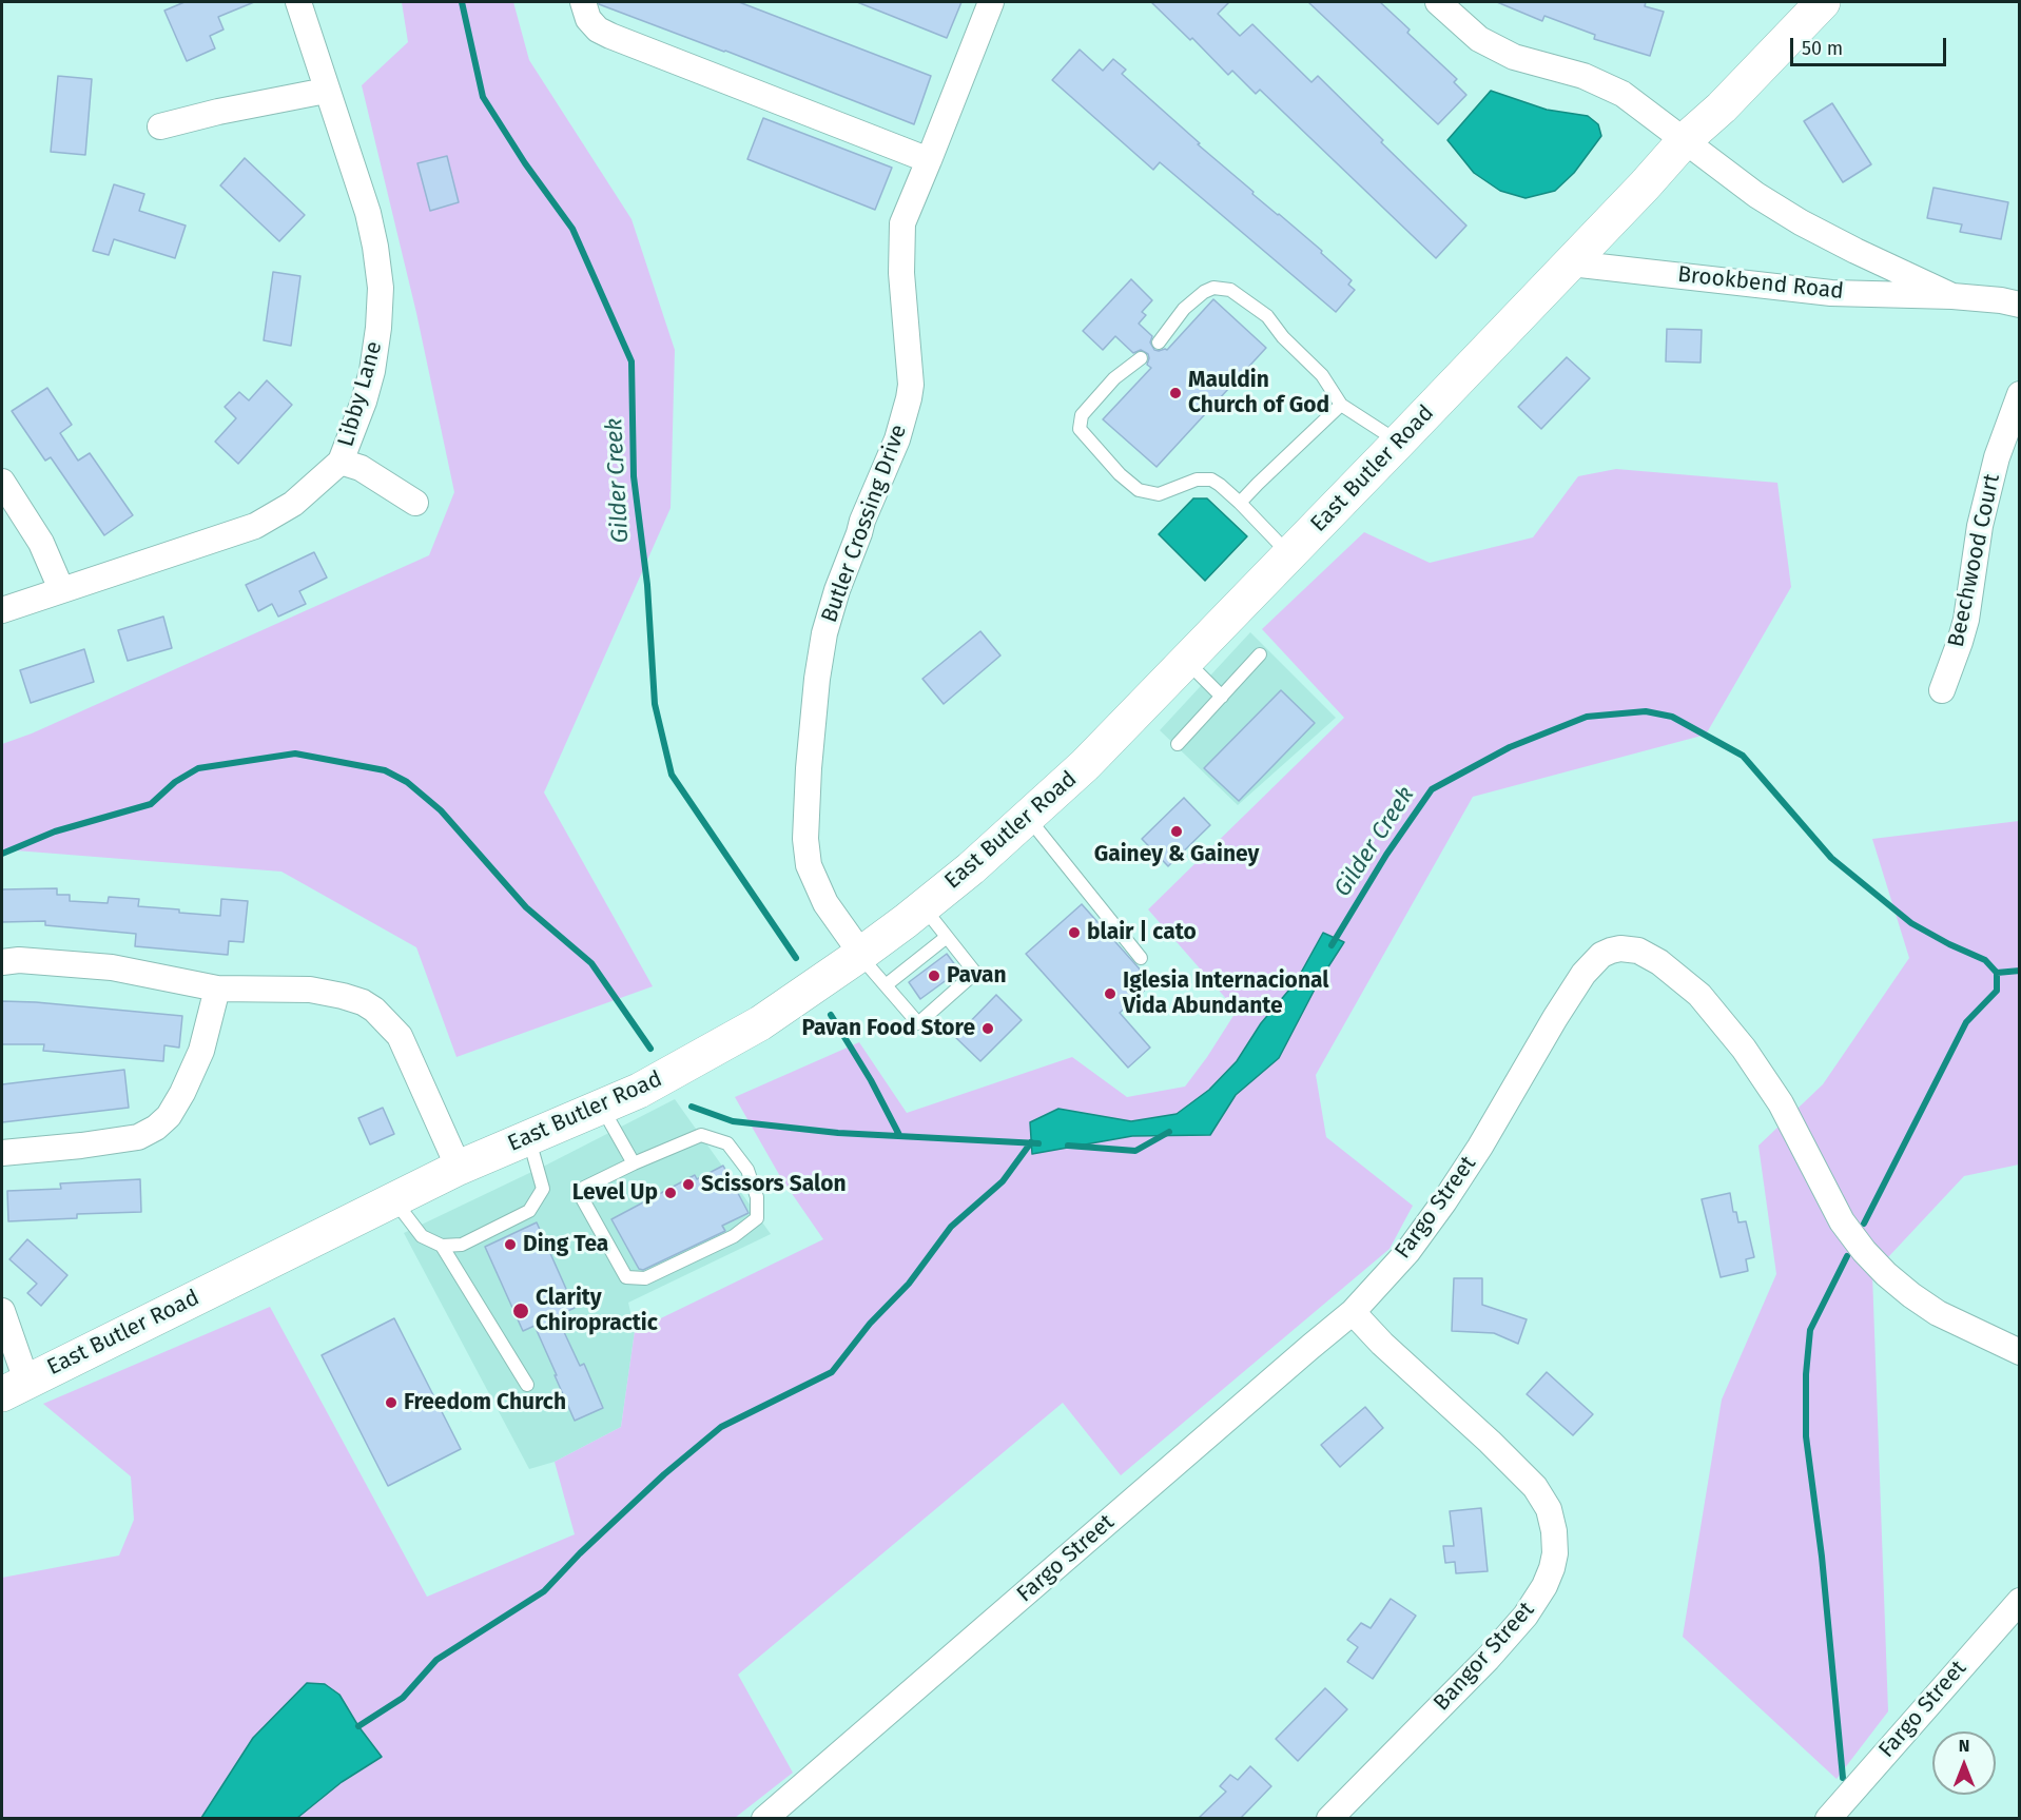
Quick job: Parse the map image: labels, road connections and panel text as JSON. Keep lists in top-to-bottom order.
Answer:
{
  "streets": {
    "main road": ["East Butler Road"],
    "street": [
      "Brookbend Road",
      "Libby Lane",
      "Butler Crossing Drive",
      "Beechwood Court",
      "Fargo Street",
      "Bangor Street"
    ]
  },
  "crossings": [
    ["Brookbend Road", "East Butler Road"],
    ["East Butler Road", "Butler Crossing Drive"],
    ["Fargo Street", "Bangor Street"]
  ],
  "water": ["Gilder Creek"],
  "places": [
    "Mauldin Church of God",
    "Gainey & Gainey",
    "blair | cato",
    "Pavan",
    "Iglesia Internacional Vida Abundante",
    "Pavan Food Store",
    "Scissors Salon",
    "Level Up",
    "Ding Tea",
    "Clarity Chiropractic",
    "Freedom Church"
  ],
  "scale_bar": "50 m",
  "north": "top"
}
